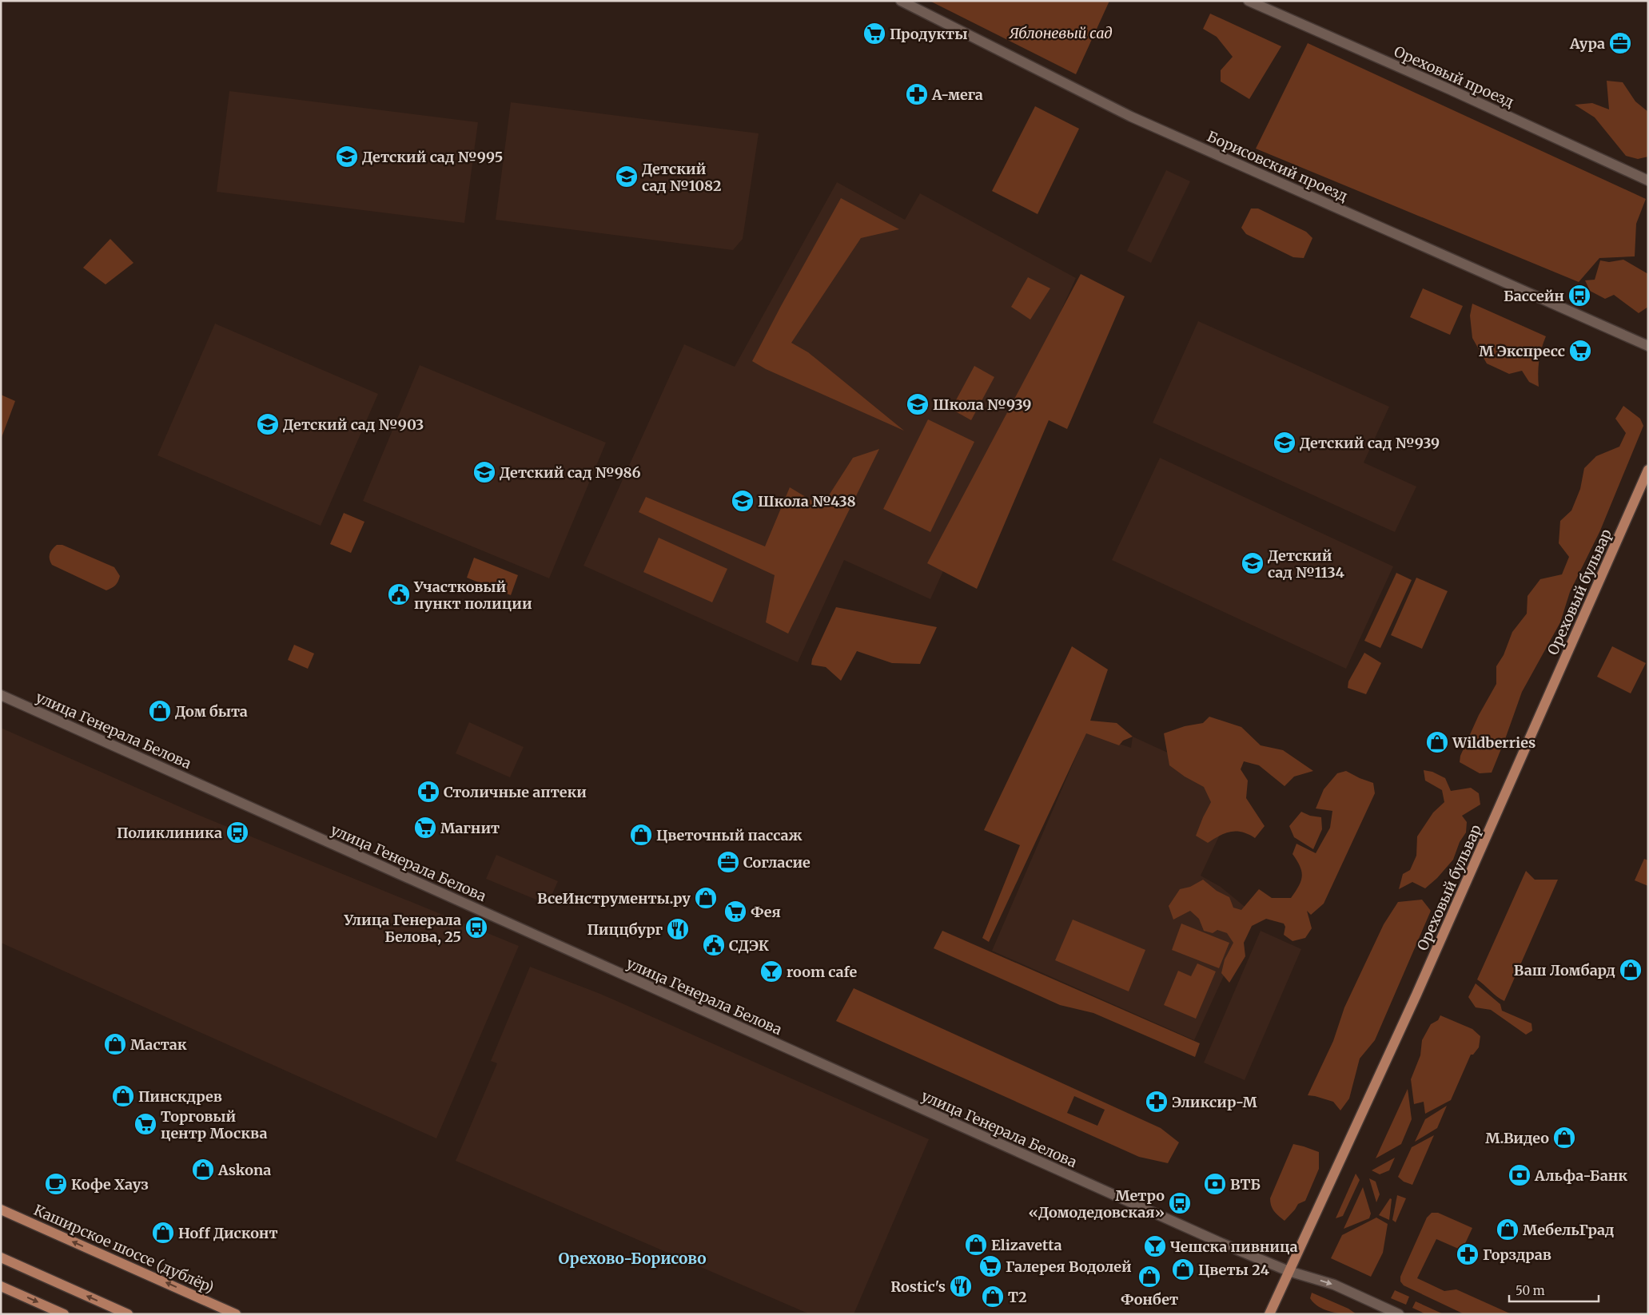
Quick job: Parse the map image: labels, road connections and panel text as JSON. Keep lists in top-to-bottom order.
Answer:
{
  "streets": {
    "main road": ["Ореховый бульвар", "Каширское шоссе (дублёр)"],
    "street": ["Ореховый проезд", "Борисовский проезд", "улица Генерала Белова"]
  },
  "crossings": [
    ["Ореховый бульвар", "улица Генерала Белова"]
  ],
  "districts": ["Орехово-Борисово"],
  "parks": ["Яблоневый сад"],
  "places": {
    "supermarket": [
      "Продукты",
      "М Экспресс",
      "Магнит",
      "Фея",
      "Торговый центр Москва",
      "Галерея Водолей"
    ],
    "office": ["Аура", "Согласие"],
    "pharmacy": [
      "А-мега",
      "Столичные аптеки",
      "Эликсир-М",
      "Горздрав"
    ],
    "school or university": [
      "Детский сад №995",
      "Детский сад №1082",
      "Школа №939",
      "Детский сад №903",
      "Детский сад №939",
      "Детский сад №986",
      "Школа №438",
      "Детский сад №1134"
    ],
    "bus stop": [
      "Бассейн",
      "Поликлиника",
      "Улица Генерала Белова, 25",
      "Метро «Домодедовская»"
    ],
    "public building": ["Участковый пункт полиции", "СДЭК"],
    "shop": [
      "Дом быта",
      "Wildberries",
      "Цветочный пассаж",
      "ВсеИнструменты.ру",
      "Ваш Ломбард",
      "Мастак",
      "Пинскдрев",
      "М.Видео",
      "Askona",
      "МебельГрад",
      "Hoff Дисконт",
      "Elizavetta",
      "Цветы 24",
      "Фонбет",
      "T2"
    ],
    "restaurant": ["Пиццбург", "Rostic's"],
    "bar": ["room cafe", "Чешска пивница"],
    "bank": ["Альфа-Банк", "ВТБ"],
    "cafe": ["Кофе Хауз"]
  },
  "scale_bar": "50 m"
}
